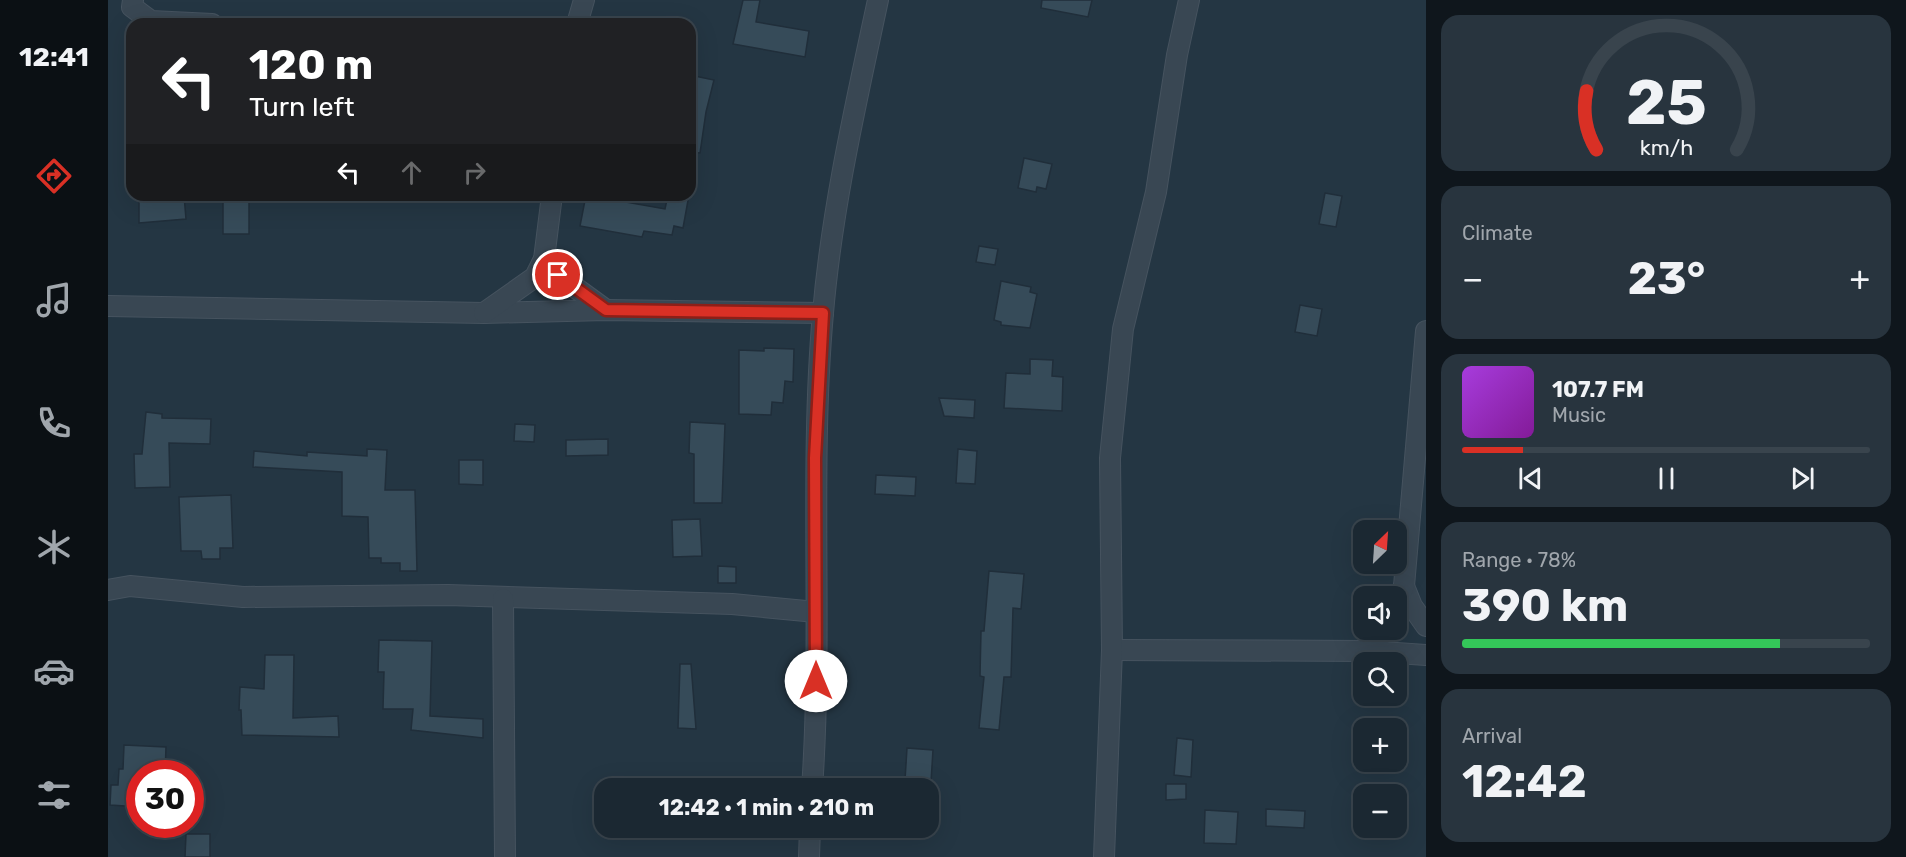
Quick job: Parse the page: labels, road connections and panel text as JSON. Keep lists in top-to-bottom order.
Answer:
{
  "north": "top right",
  "page": {
    "tabs": "12:41",
    "turn": ["120 m", "Turn left"],
    "tile": [
      "Climate",
      ["Range · 78%", "390 km"],
      ["Arrival", "12:42"]
    ],
    "heat": ["−", "23°", "+"],
    "song": ["107.7 FM", "Music"],
    "map_buttons": ["+", "−"],
    "limit": "30",
    "trip": "12:42 · 1 min · 210 m",
    "gauge": ["25", "km/h"]
  }
}
